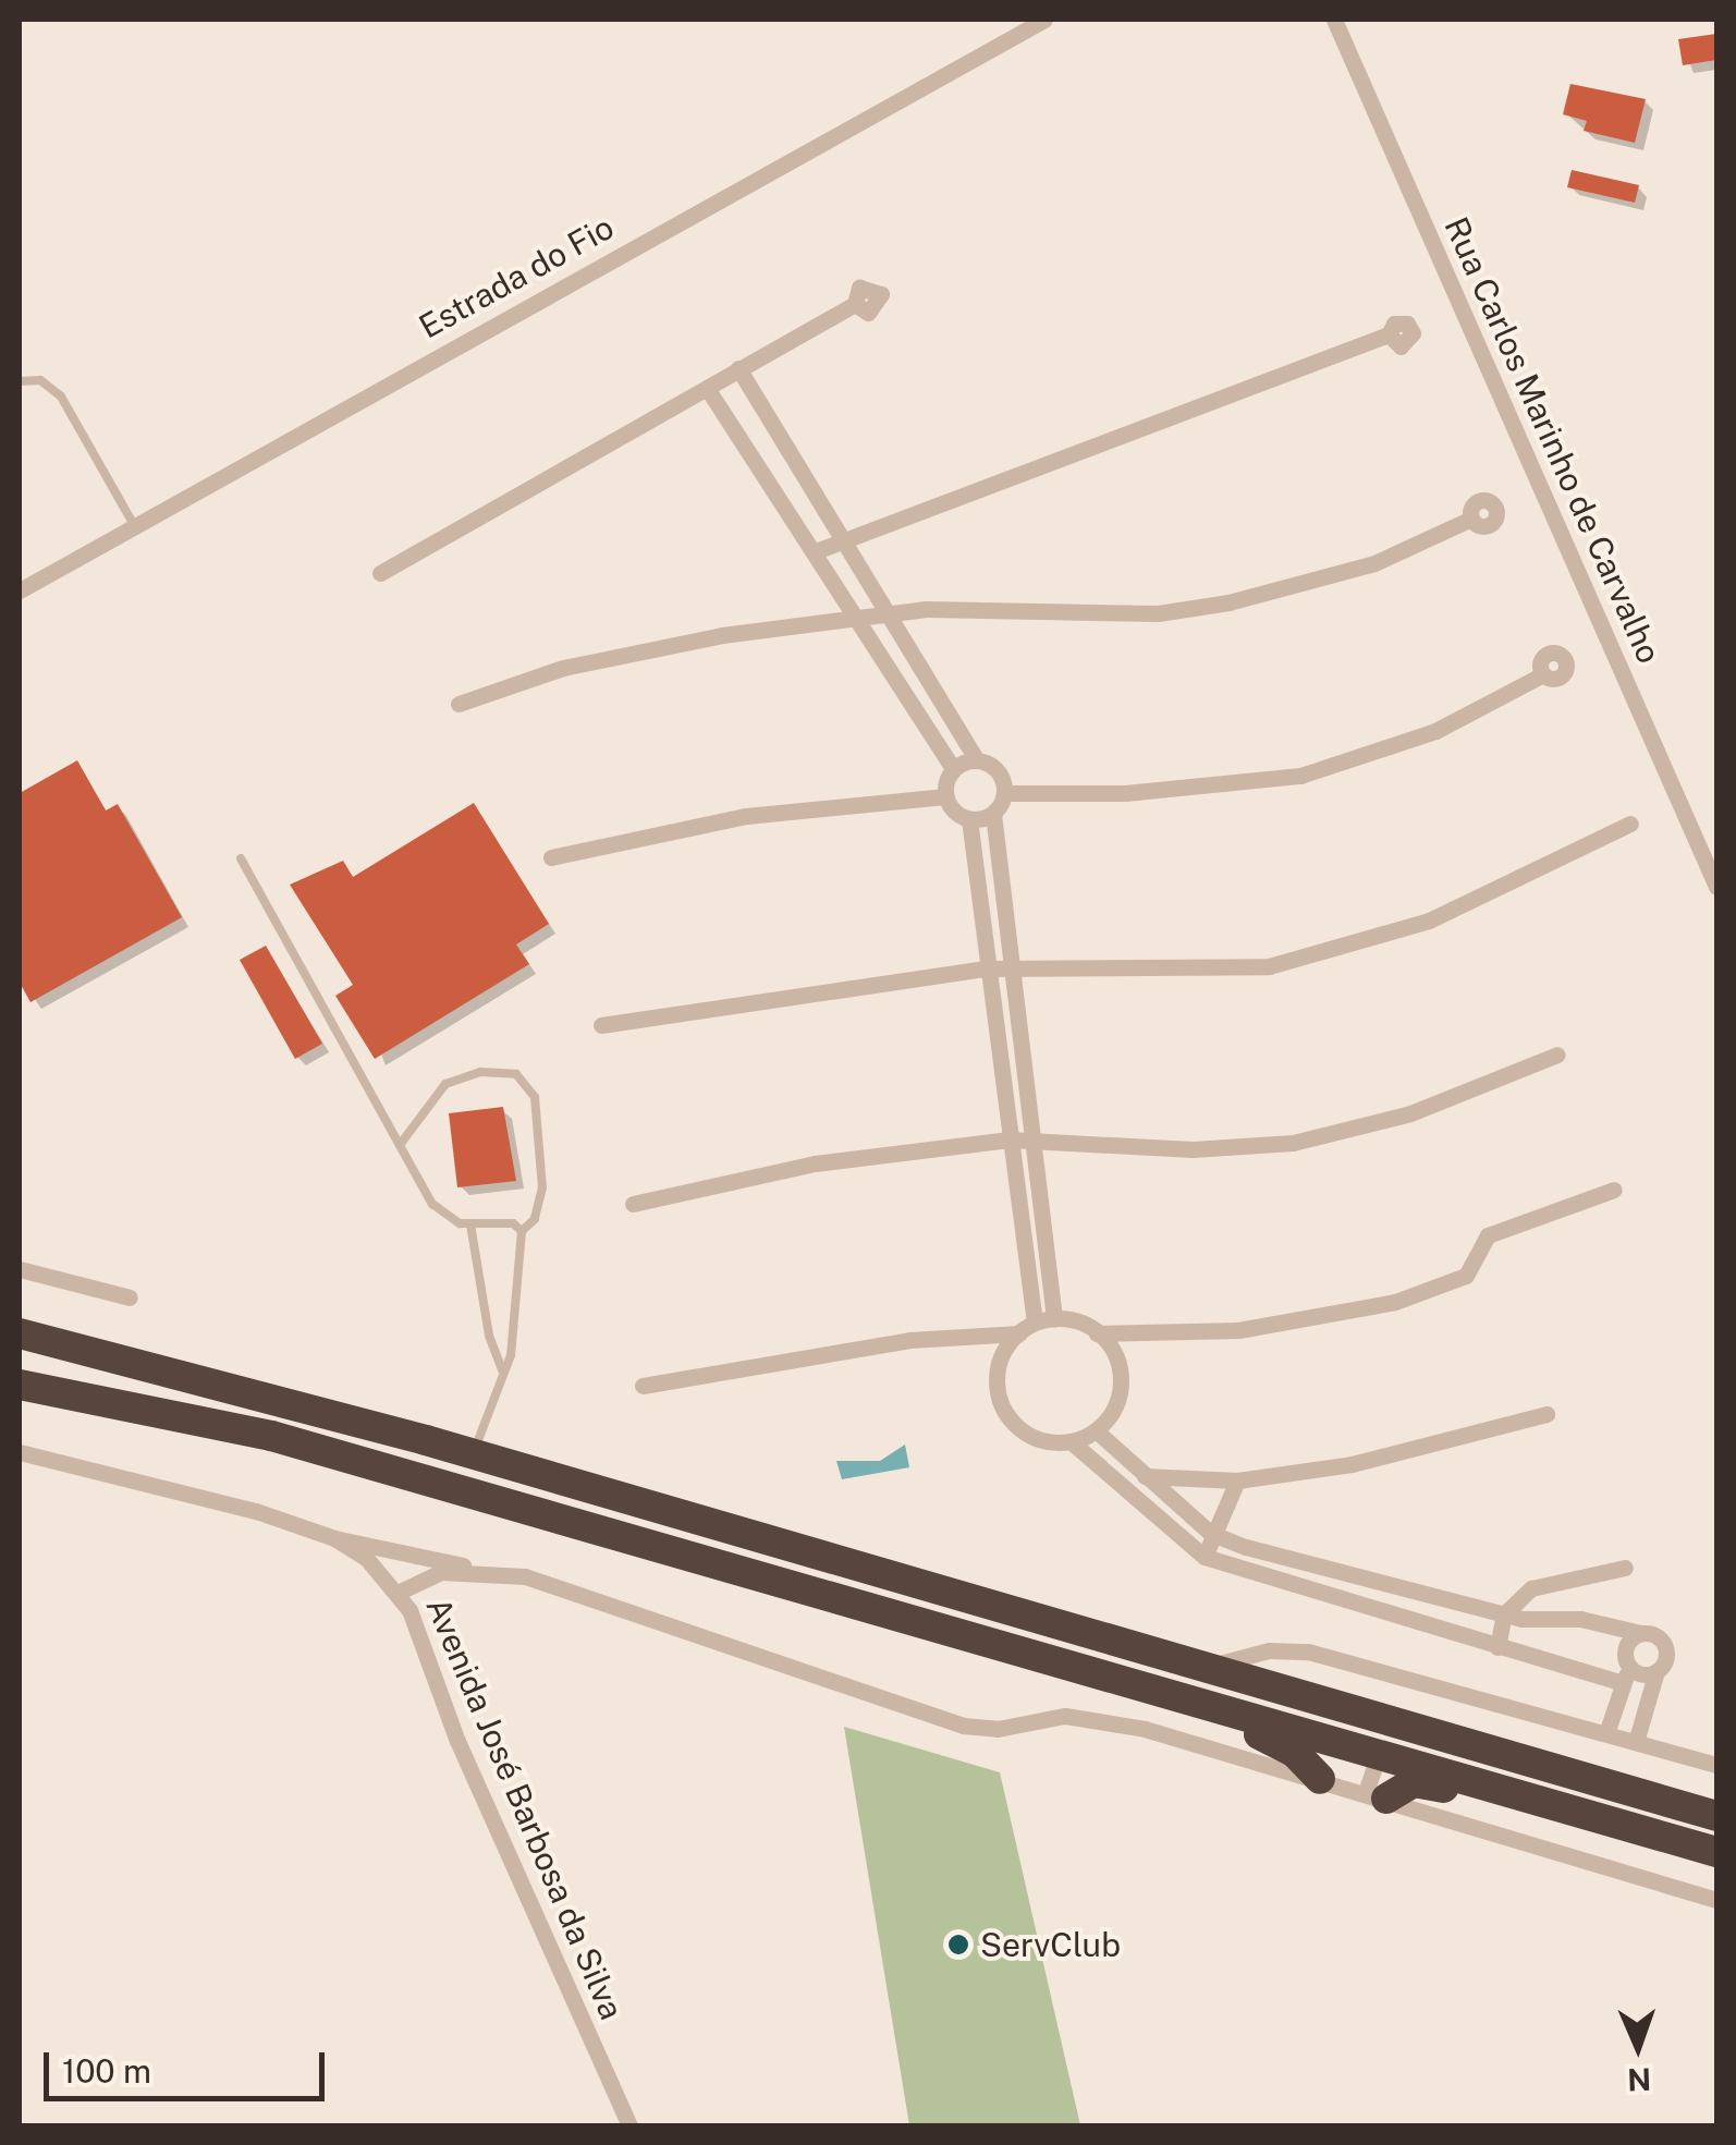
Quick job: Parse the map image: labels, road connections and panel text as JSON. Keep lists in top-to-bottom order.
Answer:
{
  "streets": {
    "street": ["Estrada do Fio", "Rua Carlos Marinho de Carvalho", "Avenida José Barbosa da Silva"]
  },
  "places": ["ServClub"],
  "scale_bar": "100 m",
  "north": "bottom"
}
